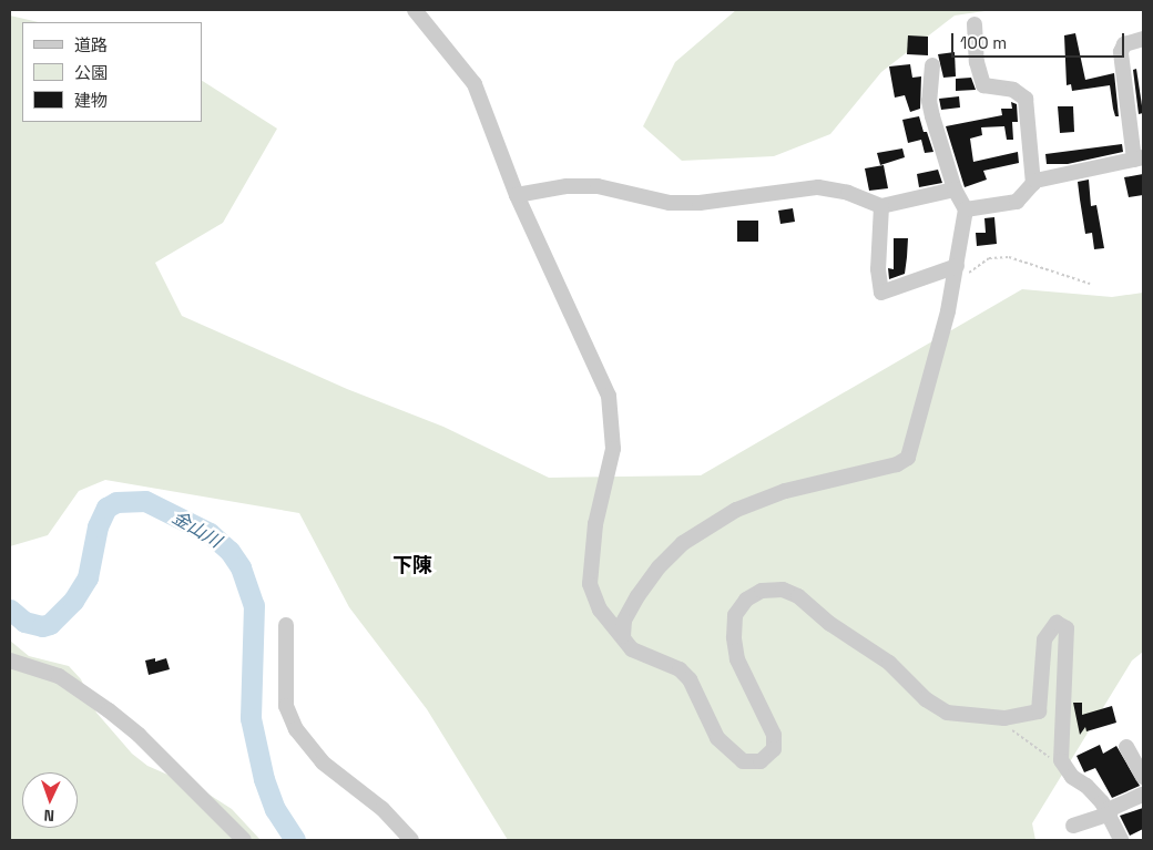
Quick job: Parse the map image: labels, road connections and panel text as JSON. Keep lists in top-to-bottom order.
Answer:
{
  "districts": ["下陳"],
  "water": ["金山川"],
  "legend": ["道路", "公園", "建物"],
  "scale_bar": "100 m",
  "north": "bottom"
}
